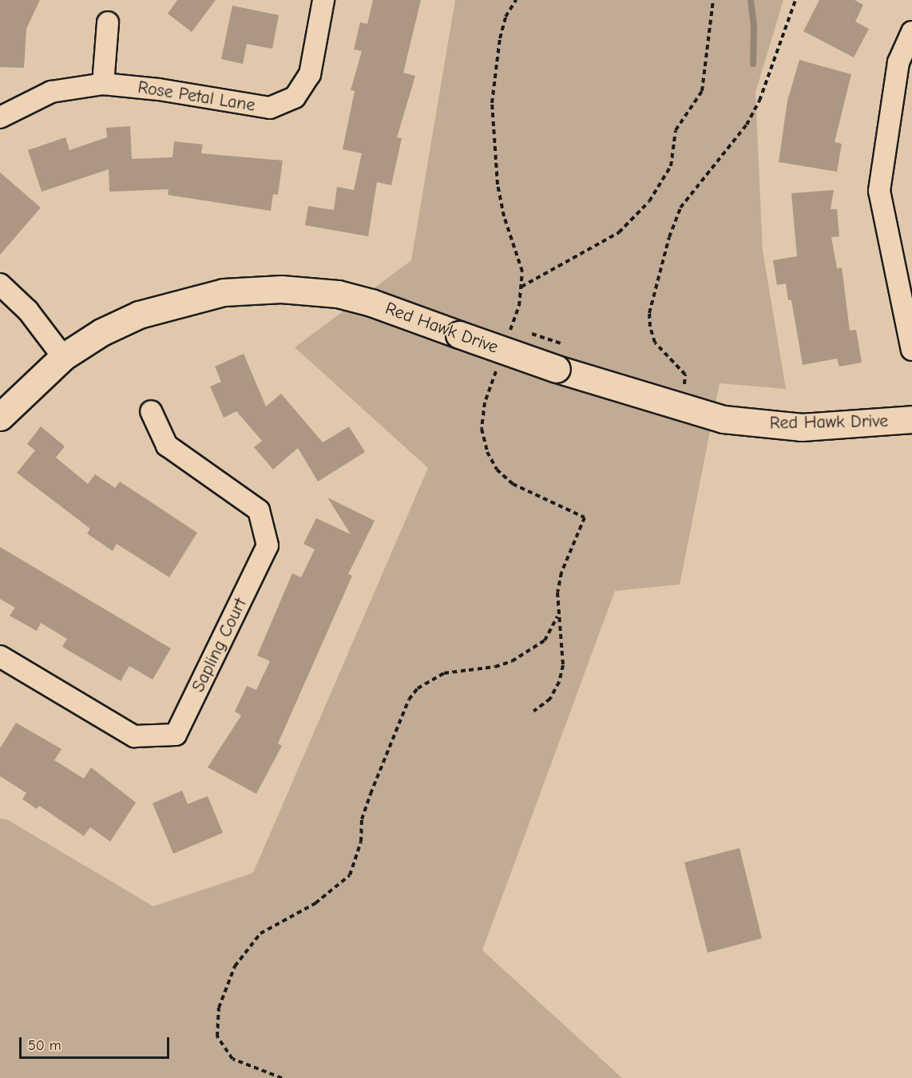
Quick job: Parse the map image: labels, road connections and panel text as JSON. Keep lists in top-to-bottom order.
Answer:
{
  "streets": {
    "street": ["Rose Petal Lane", "Red Hawk Drive", "Sapling Court"]
  },
  "scale_bar": "50 m"
}
